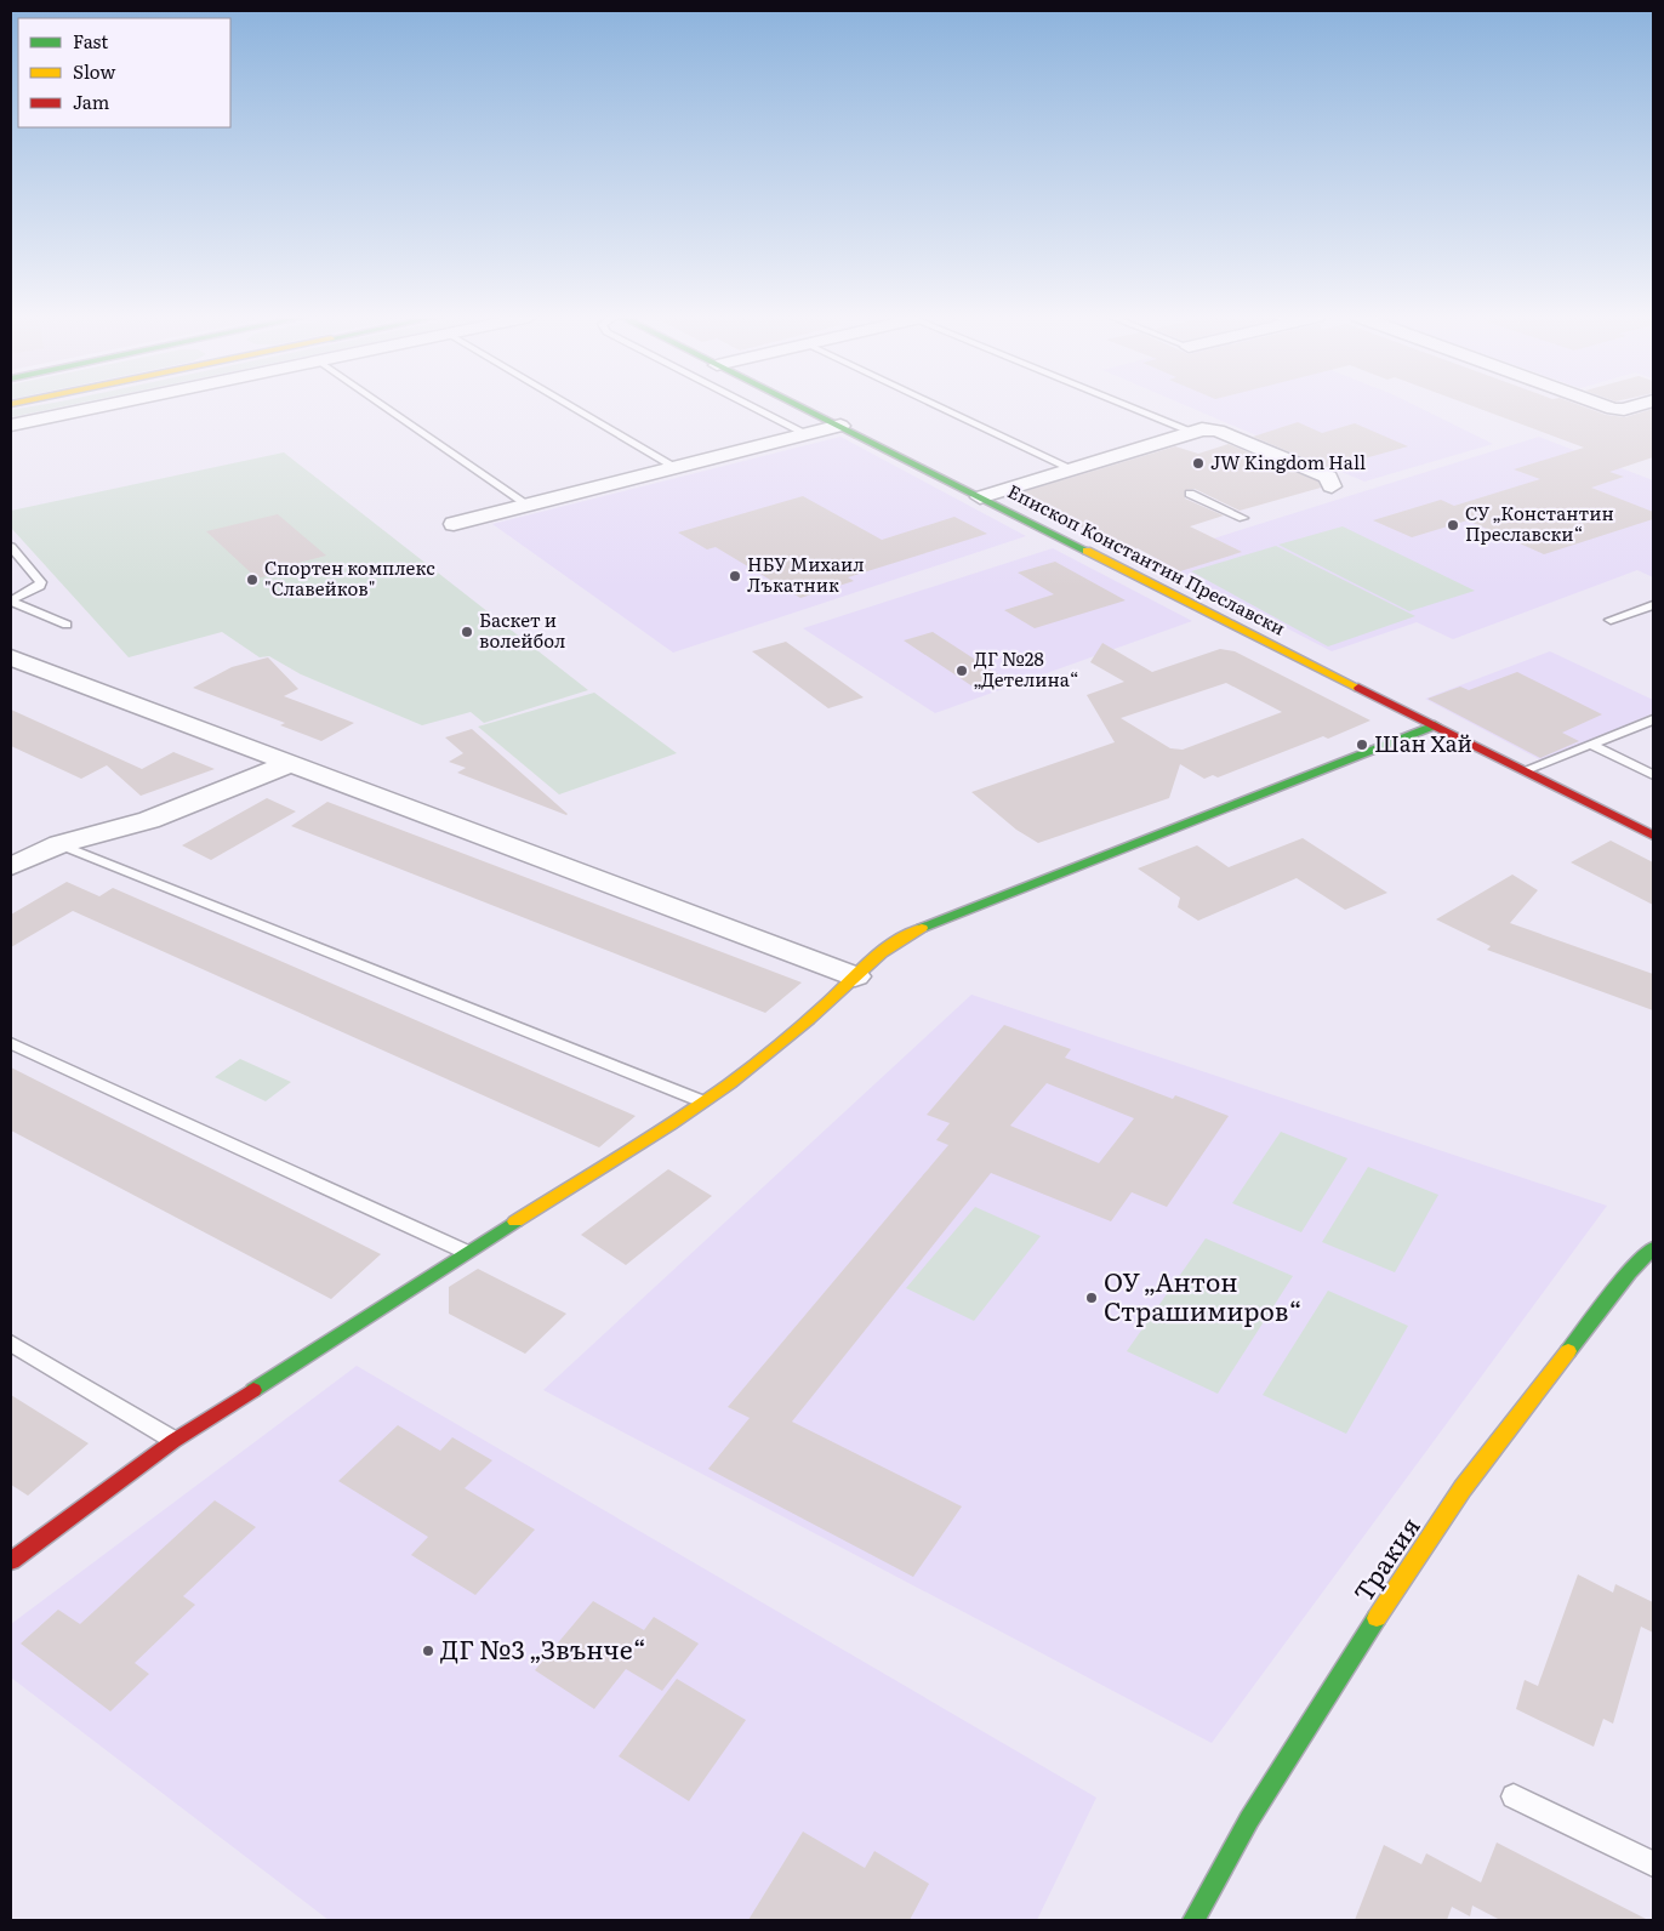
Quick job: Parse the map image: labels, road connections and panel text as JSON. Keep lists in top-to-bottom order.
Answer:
{
  "streets": {
    "main road": ["Епископ Константин Преславски", "Тракия"]
  },
  "places": [
    "JW Kingdom Hall",
    "СУ „Константин Преславски“",
    "НБУ Михаил Лъкатник",
    "Спортен комплекс \"Славейков\"",
    "Баскет и волейбол",
    "ДГ №28 „Детелина“",
    "Шан Хай",
    "ОУ „Антон Страшимиров“",
    "ДГ №3 „Звънче“"
  ],
  "legend": ["Fast", "Slow", "Jam"]
}
